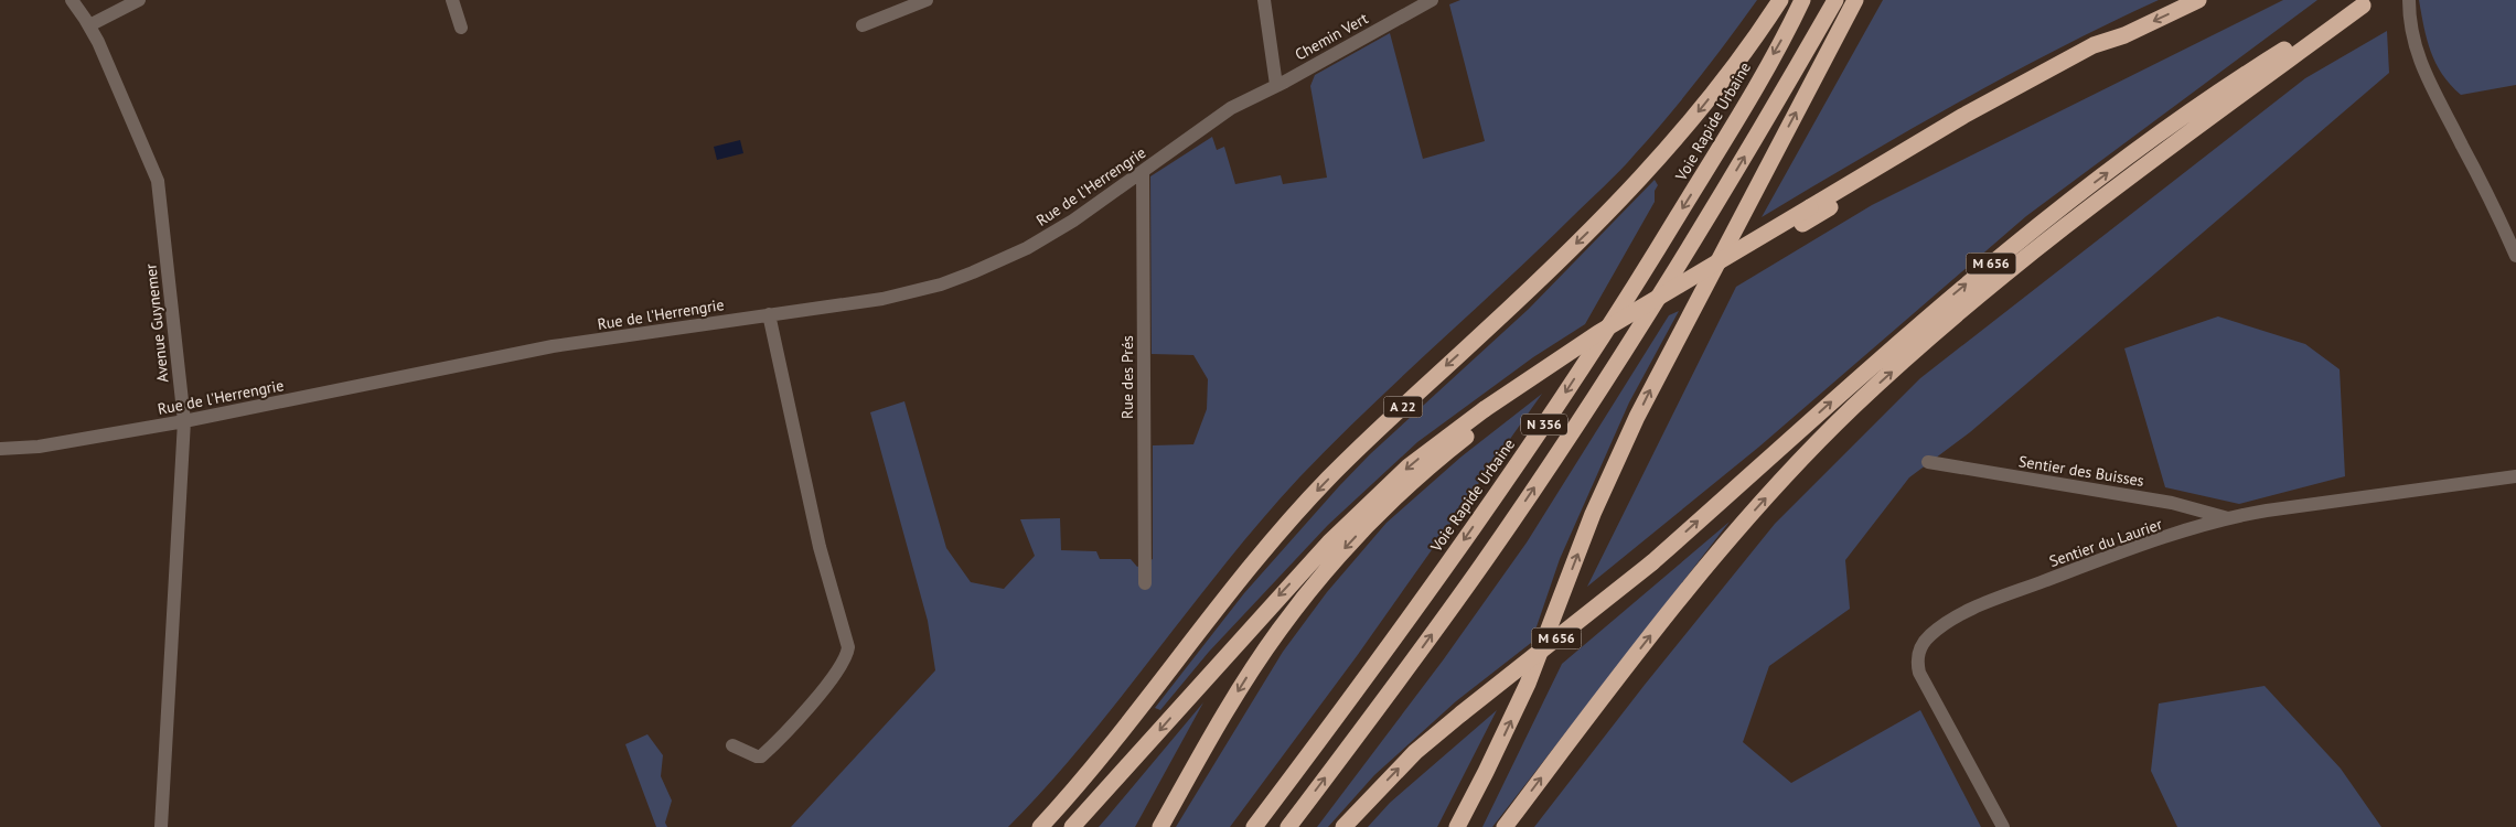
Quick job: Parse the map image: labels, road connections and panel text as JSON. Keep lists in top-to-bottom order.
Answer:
{
  "streets": {
    "highway": [
      "Voie Rapide Urbaine",
      "M 656",
      "A 22",
      "N 356"
    ],
    "street": [
      "Chemin Vert",
      "Rue de l'Herrengrie",
      "Avenue Guynemer",
      "Rue des Prés",
      "Sentier des Buisses",
      "Sentier du Laurier"
    ]
  },
  "crossings": [
    ["Chemin Vert", "Rue de l'Herrengrie"],
    ["Rue de l'Herrengrie", "Avenue Guynemer"],
    ["Rue de l'Herrengrie", "Rue des Prés"],
    ["Sentier des Buisses", "Sentier du Laurier"]
  ]
}
